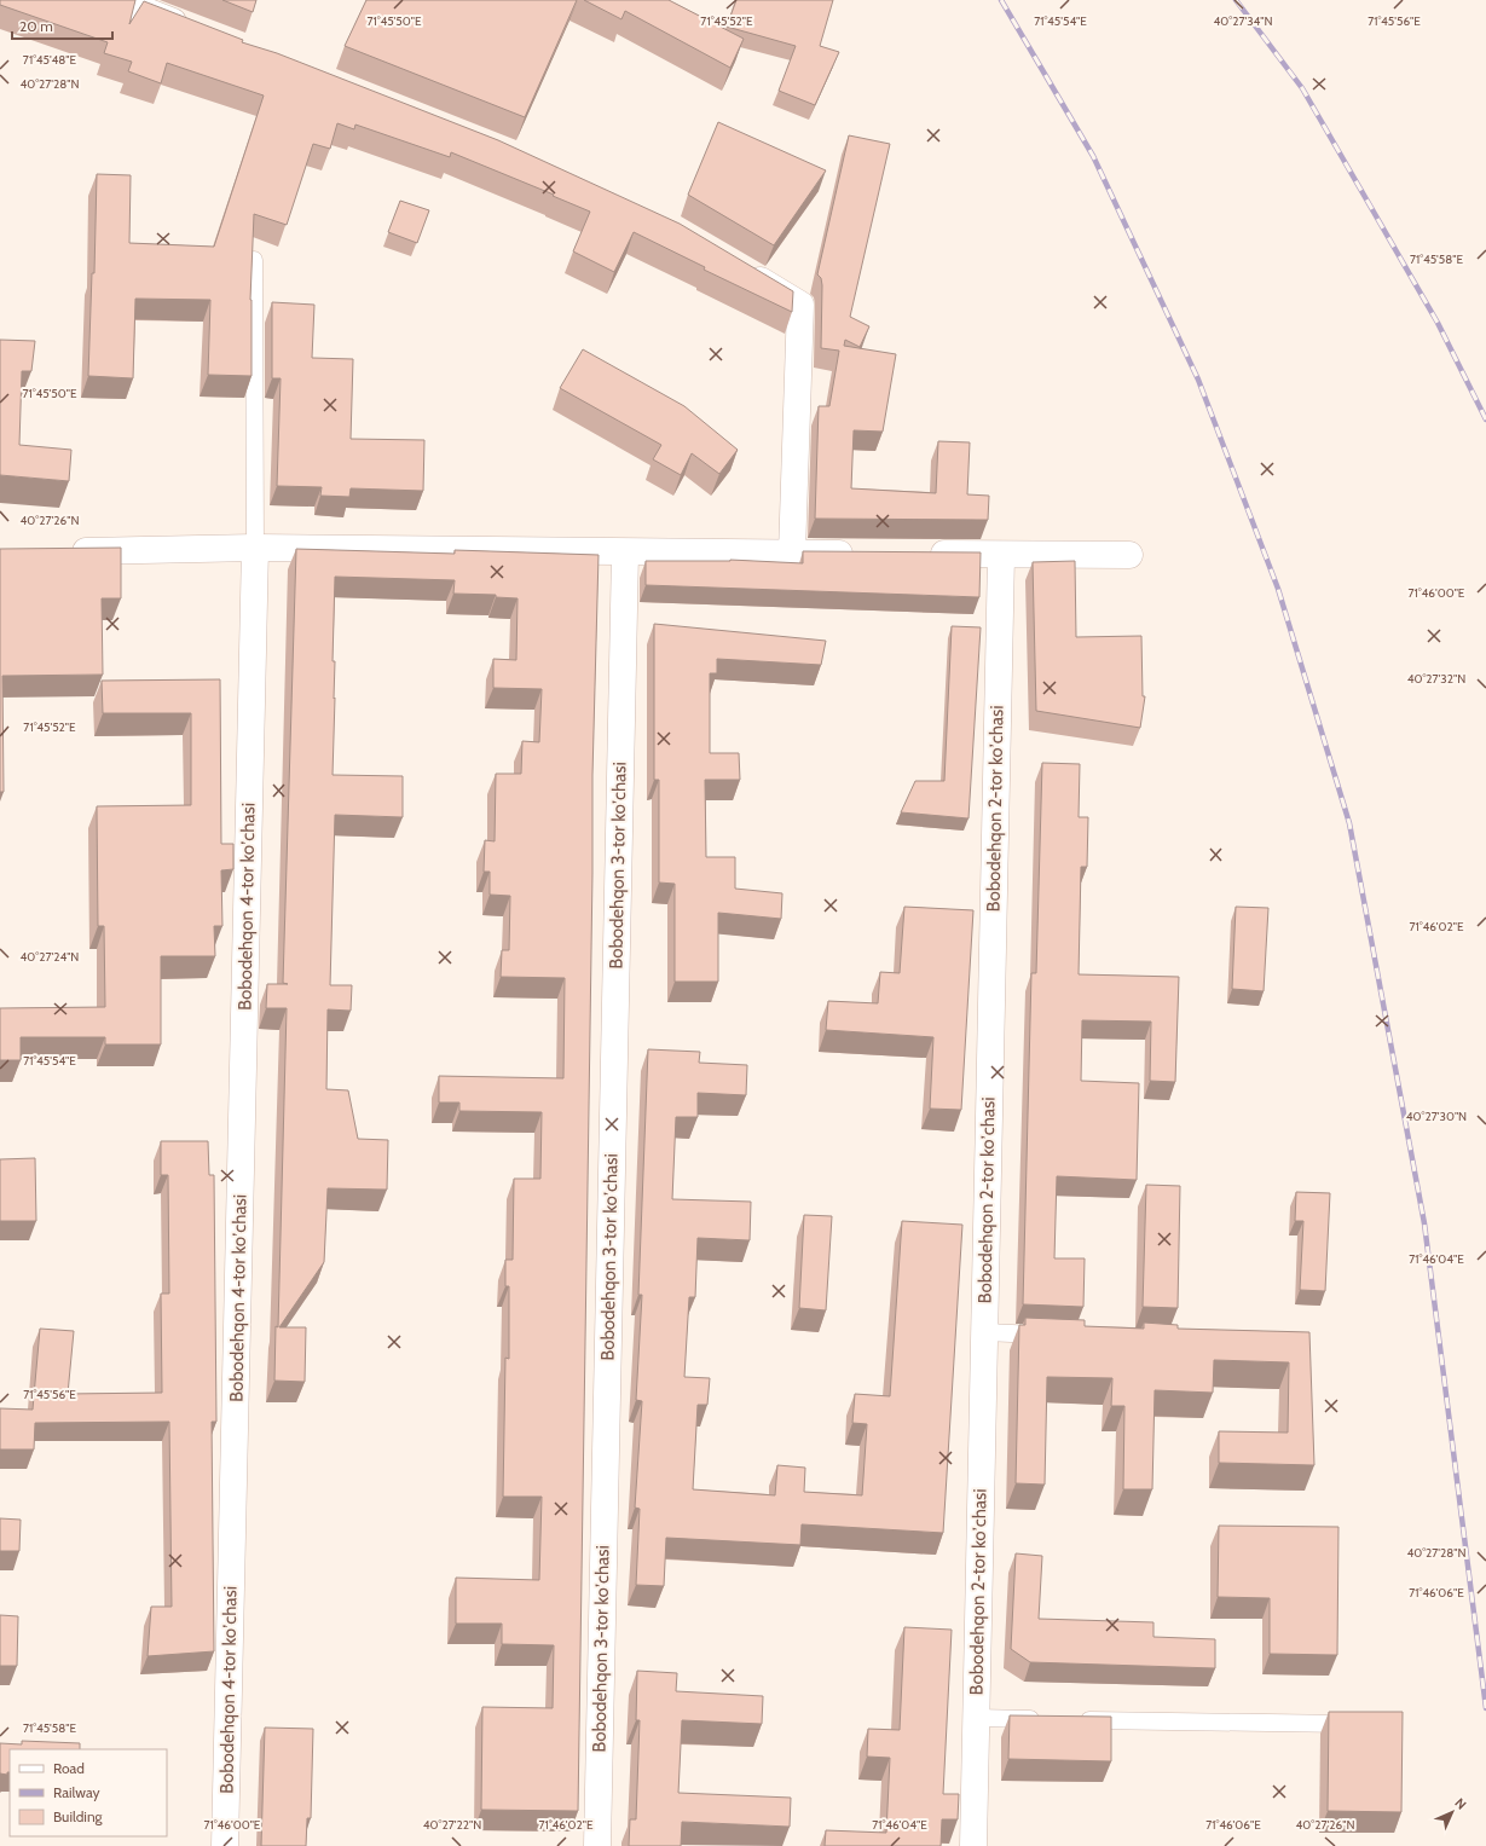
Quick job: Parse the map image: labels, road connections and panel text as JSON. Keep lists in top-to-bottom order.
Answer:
{
  "streets": {
    "street": ["Bobodehqon 2-tor koʼchasi", "Bobodehqon 3-tor koʼchasi", "Bobodehqon 4-tor koʼchasi"]
  },
  "legend": ["Road", "Railway", "Building"],
  "scale_bar": "20 m",
  "north": "top right",
  "coordinates": [
    "71°45'50\"E",
    "71°45'52\"E",
    "71°45'54\"E",
    "40°27'34\"N",
    "71°45'56\"E",
    "71°45'48\"E",
    "40°27'28\"N",
    "71°45'58\"E",
    "40°27'26\"N",
    "71°46'00\"E",
    "40°27'32\"N",
    "71°46'02\"E",
    "40°27'24\"N",
    "40°27'30\"N",
    "71°46'04\"E",
    "71°46'06\"E",
    "40°27'22\"N"
  ]
}
